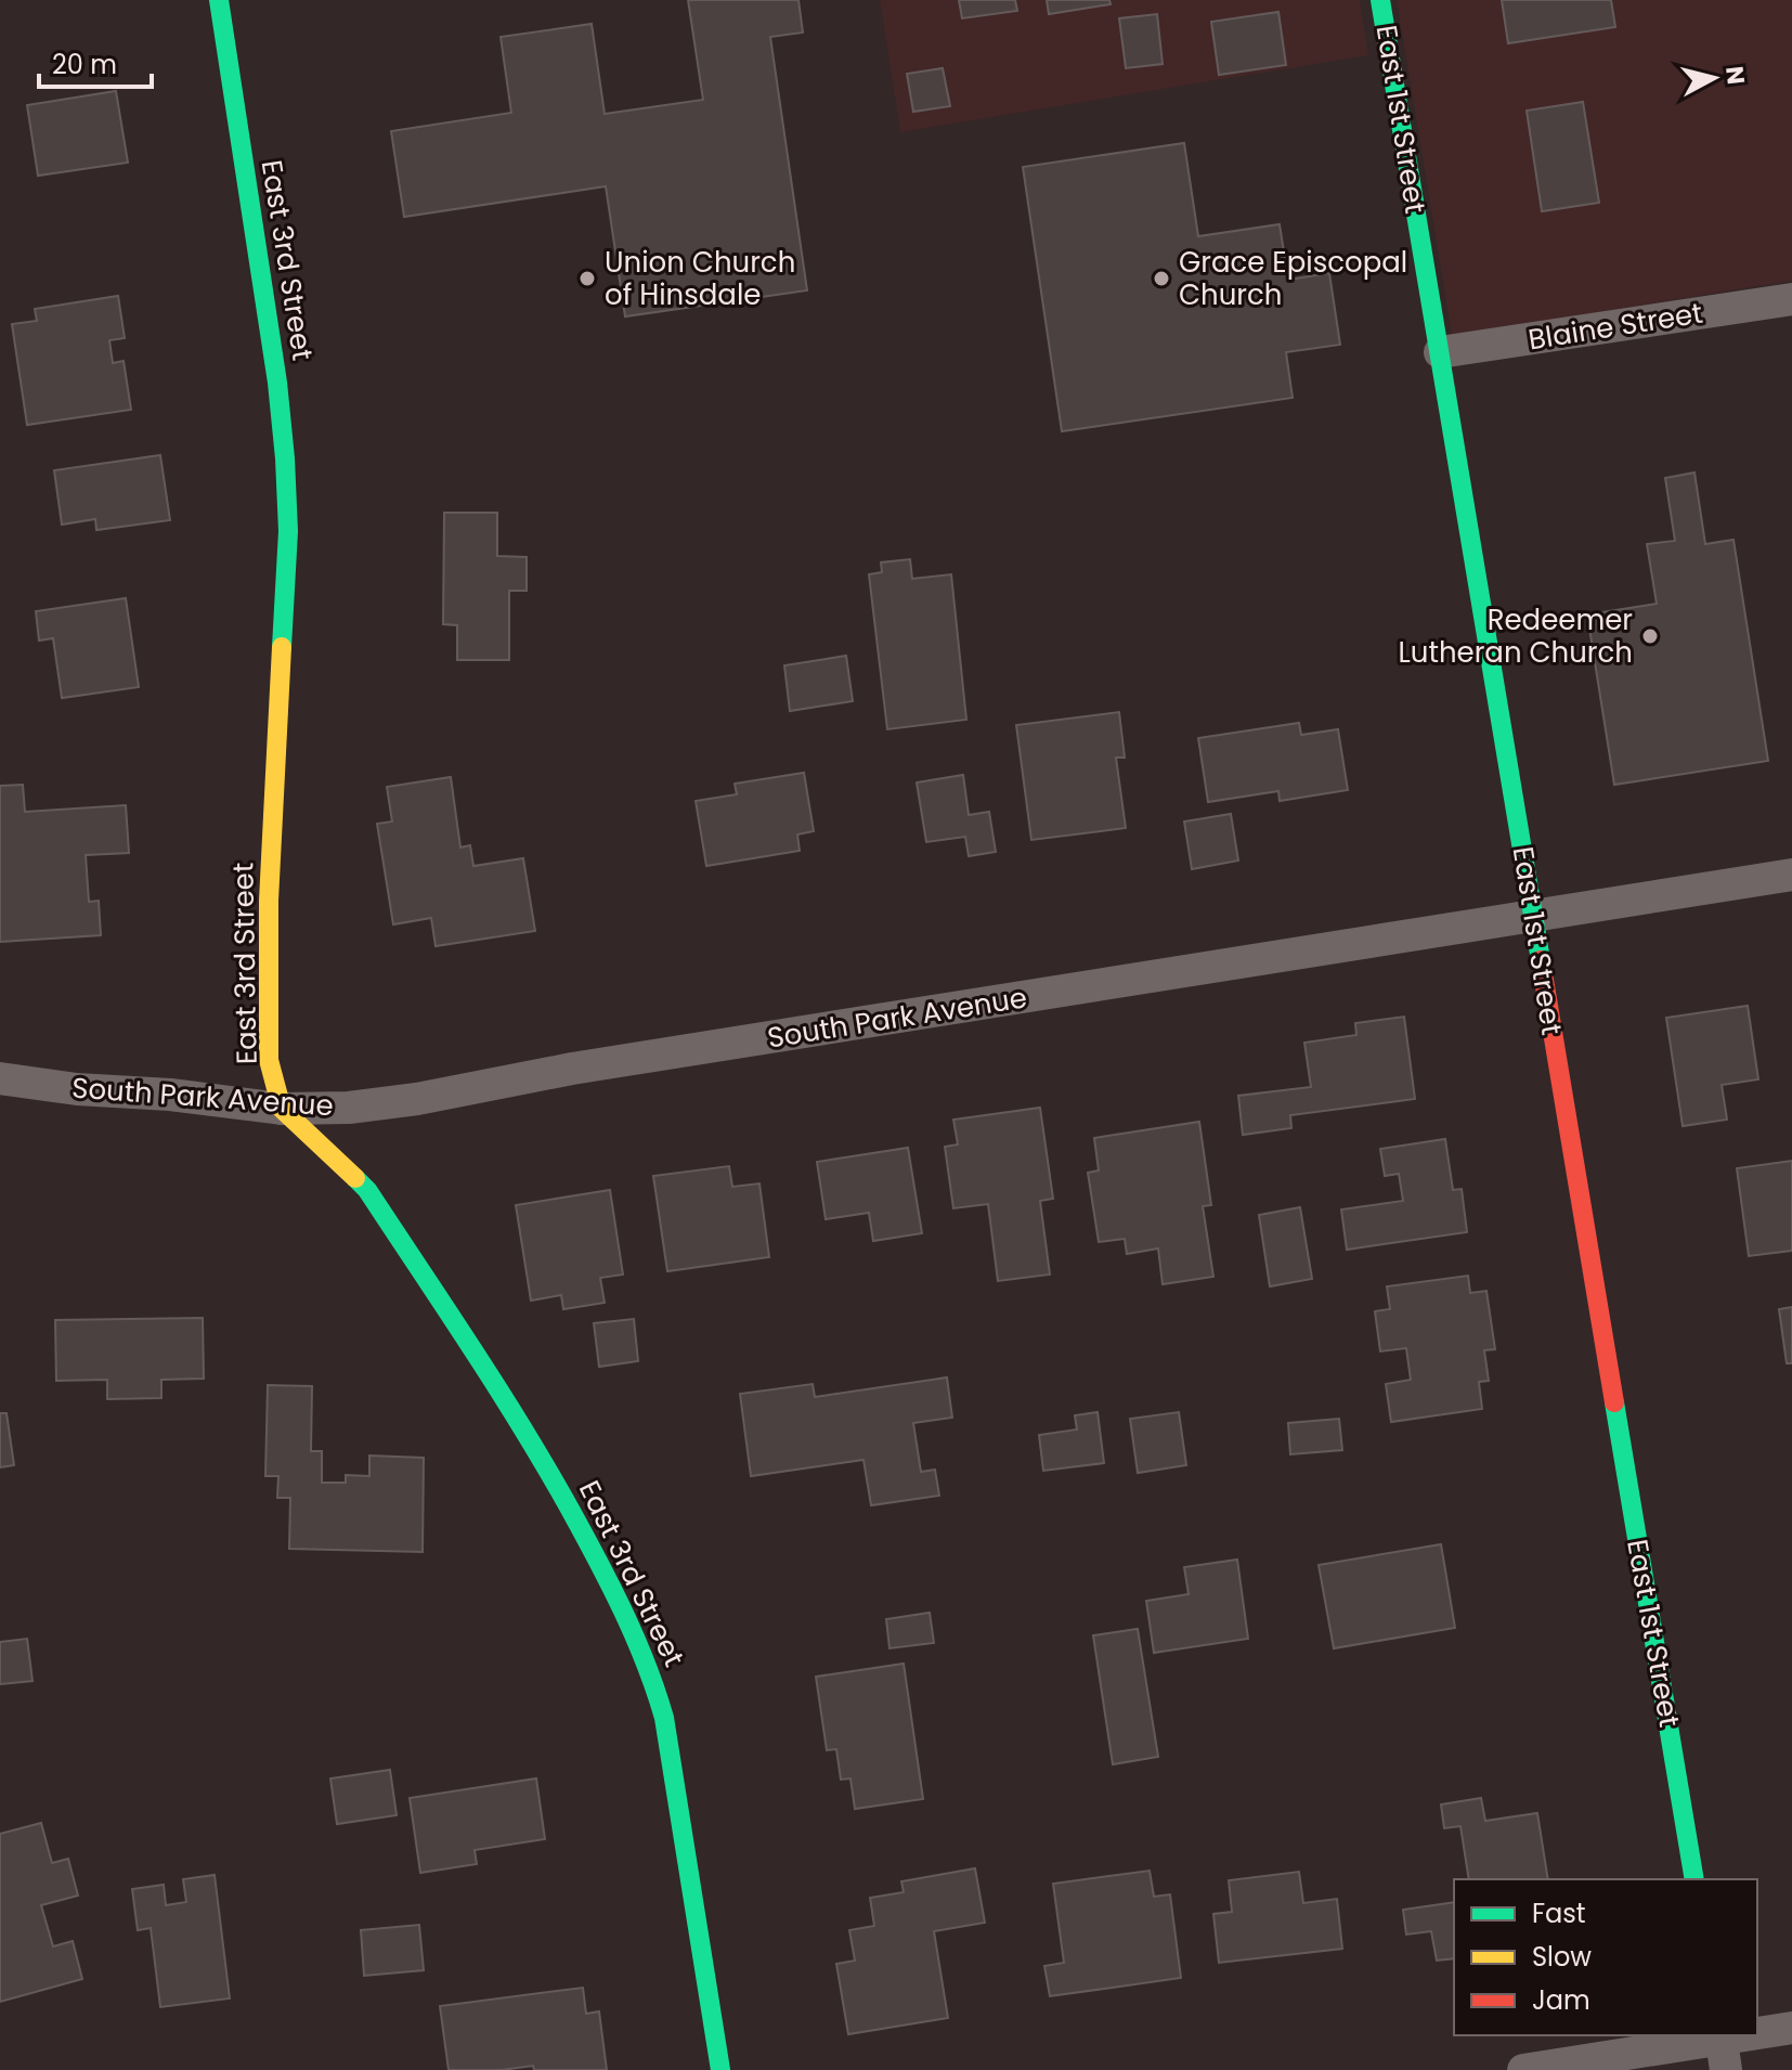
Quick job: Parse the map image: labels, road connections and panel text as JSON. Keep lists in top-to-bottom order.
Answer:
{
  "streets": {
    "street": [
      "East 1st Street",
      "East 3rd Street",
      "Blaine Street",
      "South Park Avenue"
    ]
  },
  "crossings": [
    ["East 1st Street", "Blaine Street"],
    ["East 1st Street", "South Park Avenue"],
    ["East 3rd Street", "South Park Avenue"]
  ],
  "places": ["Union Church of Hinsdale", "Grace Episcopal Church", "Redeemer Lutheran Church"],
  "legend": ["Fast", "Slow", "Jam"],
  "scale_bar": "20 m",
  "north": "right"
}
